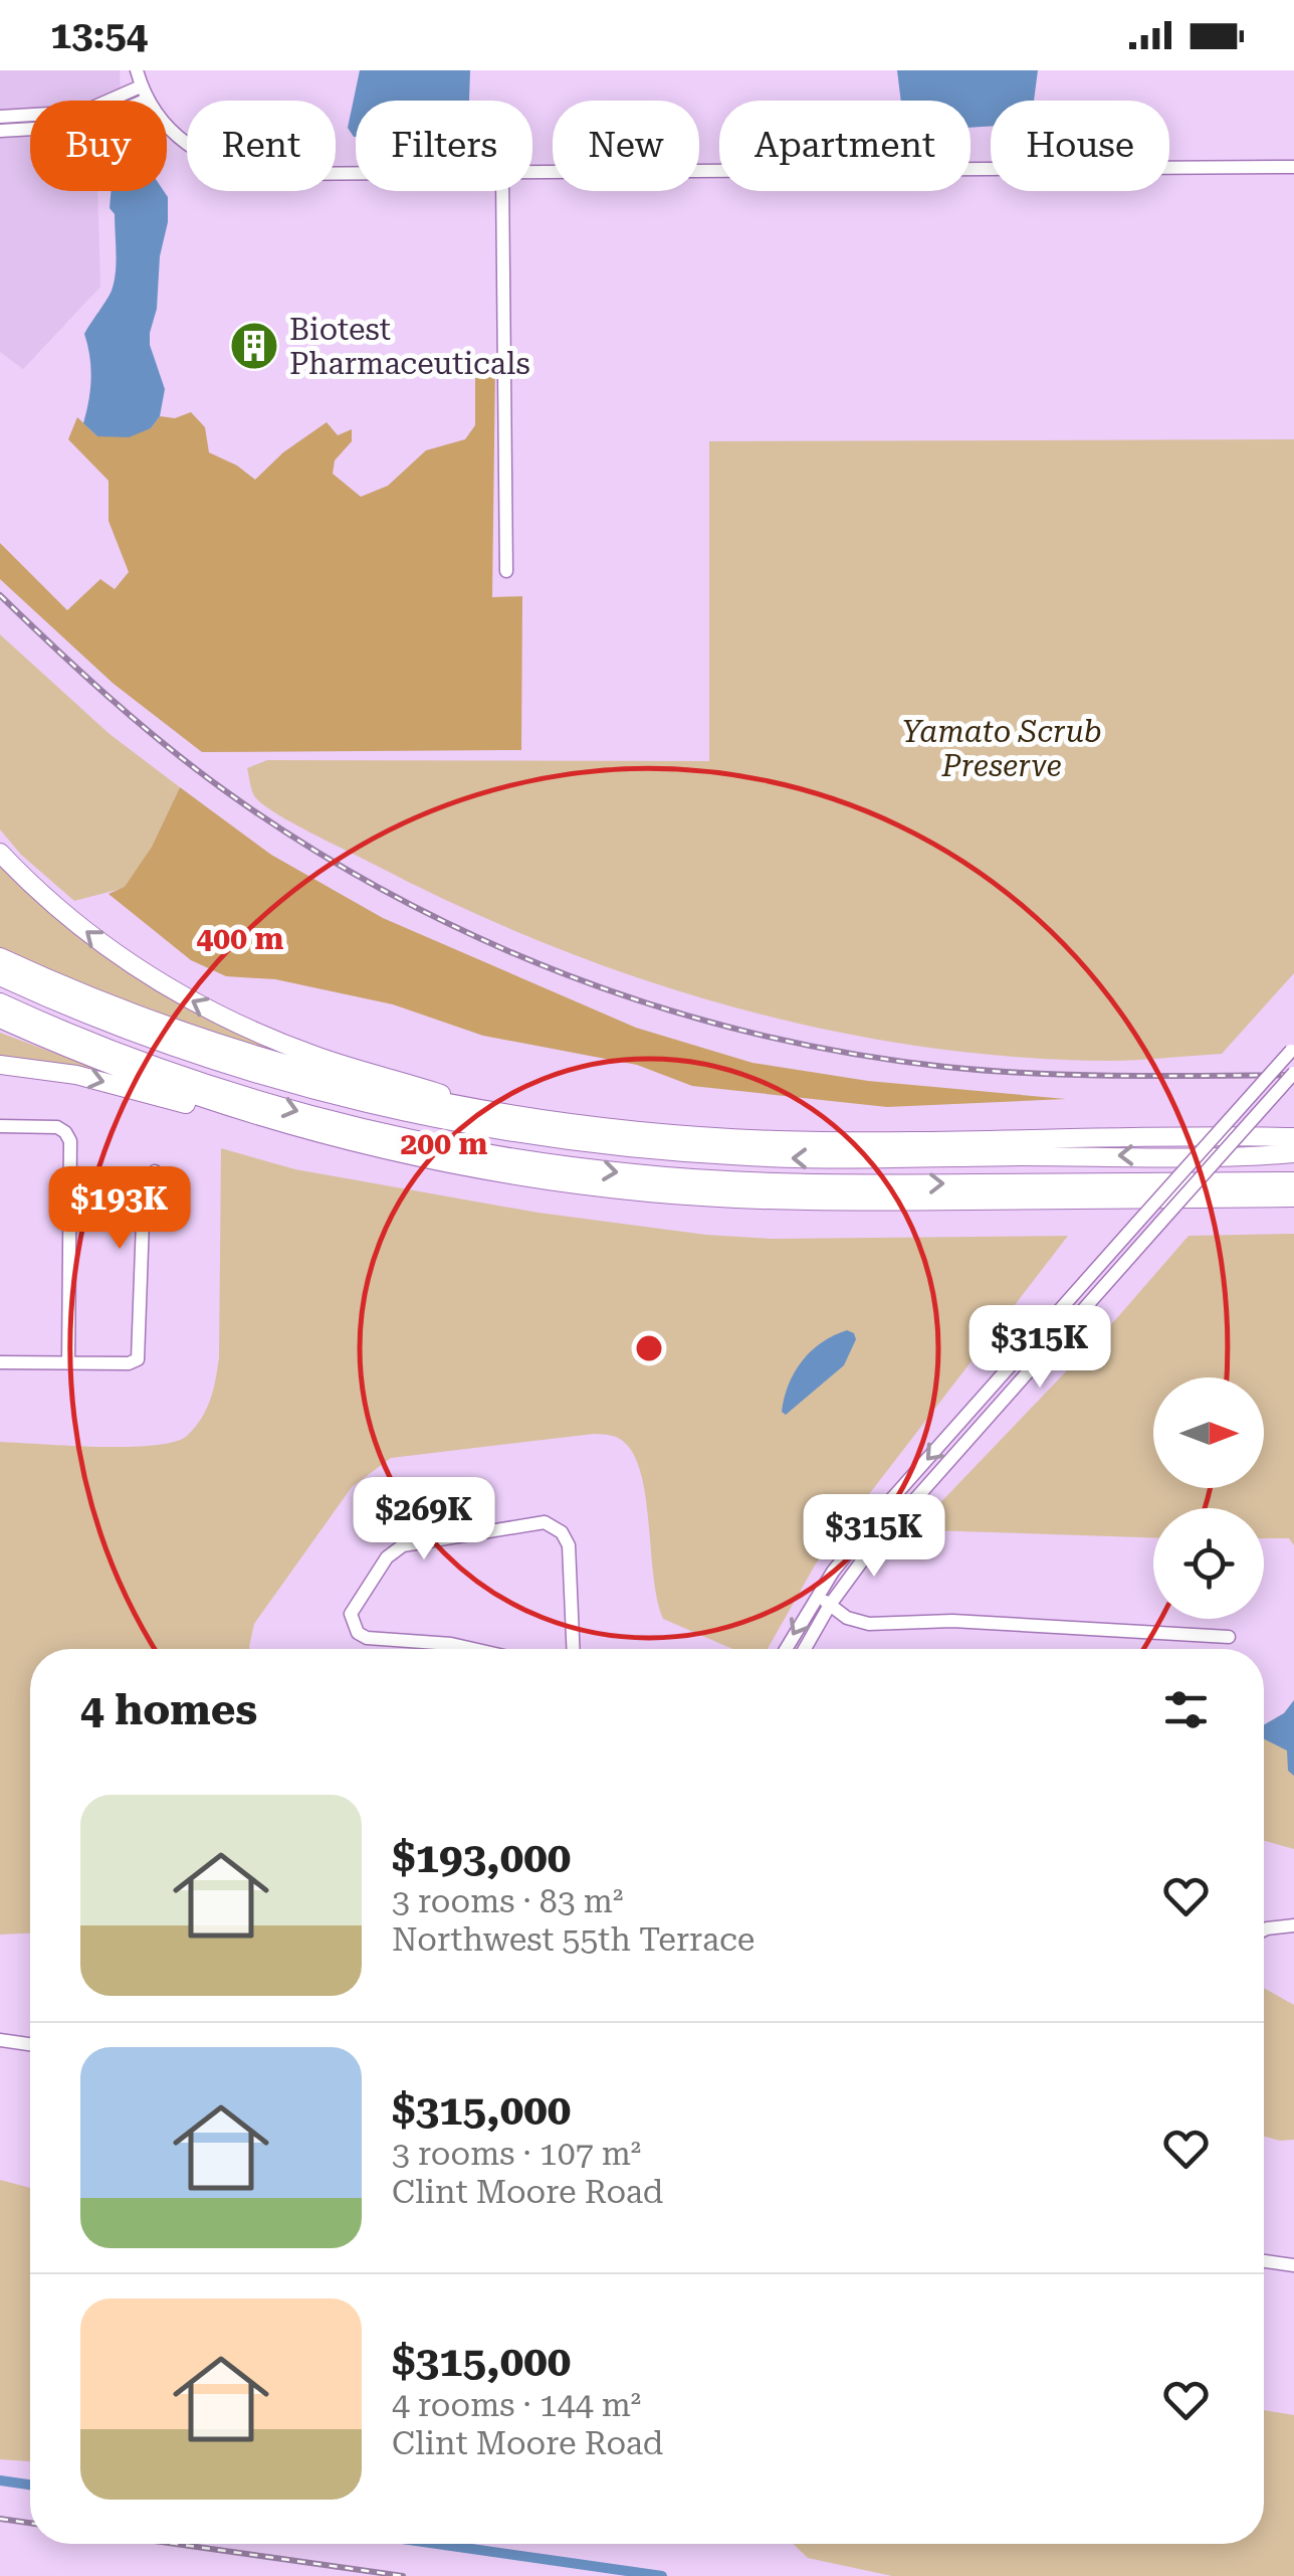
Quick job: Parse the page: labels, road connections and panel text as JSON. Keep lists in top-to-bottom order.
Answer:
{
  "parks": ["Yamato Scrub Preserve"],
  "places": {
    "building": ["Biotest Pharmaceuticals"]
  },
  "north": "right",
  "page": {
    "status": "13:54",
    "chip": [
      "Buy",
      "Rent",
      "Filters",
      "New",
      "Apartment",
      "House"
    ],
    "price": [
      "$193K",
      "$315K",
      "$269K",
      "$315K"
    ],
    "heading": "4 homes",
    "list": [
      {
        "name": "$193,000",
        "note": "3 rooms · 83 m² · Northwest 55th Terrace"
      },
      {
        "name": "$315,000",
        "note": "3 rooms · 107 m² · Clint Moore Road"
      },
      {
        "name": "$315,000",
        "note": "4 rooms · 144 m² · Clint Moore Road"
      }
    ]
  },
  "rings": ["400 m", "200 m"]
}
